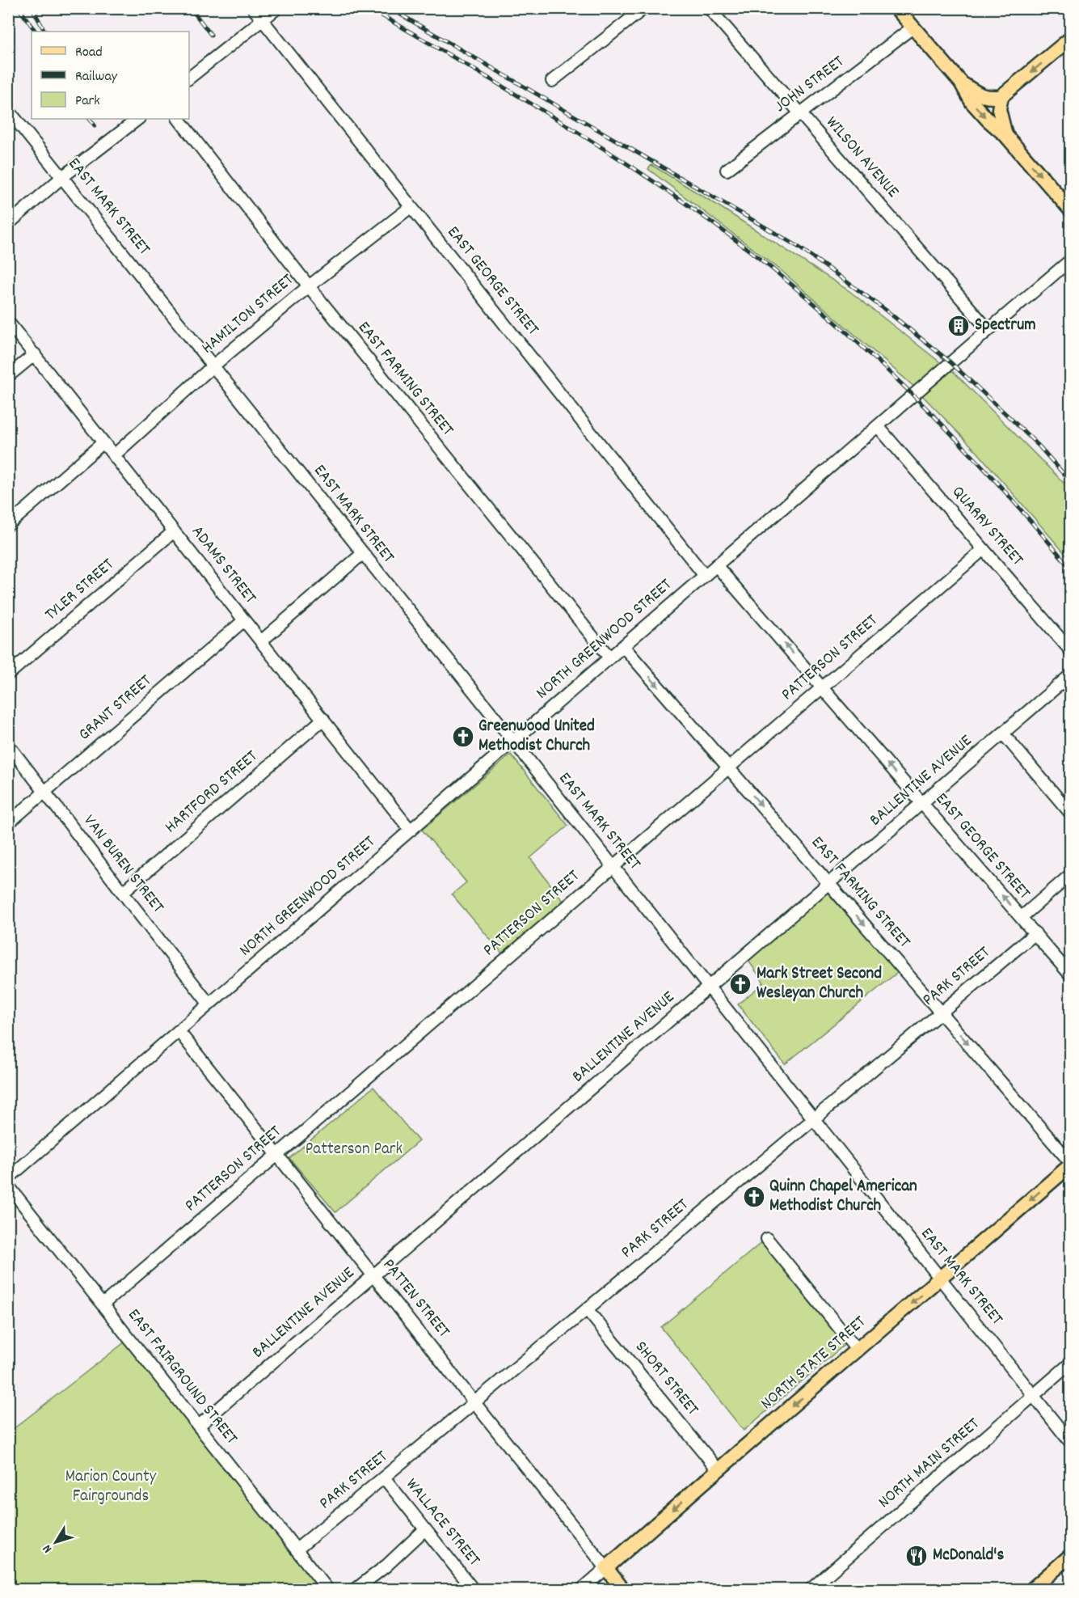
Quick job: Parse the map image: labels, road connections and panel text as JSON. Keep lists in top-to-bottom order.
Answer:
{
  "streets": {
    "main road": ["PATTEN STREET", "NORTH STATE STREET"],
    "street": [
      "JOHN STREET",
      "WILSON AVENUE",
      "EAST MARK STREET",
      "EAST GEORGE STREET",
      "HAMILTON STREET",
      "EAST FARMING STREET",
      "QUARRY STREET",
      "ADAMS STREET",
      "TYLER STREET",
      "NORTH GREENWOOD STREET",
      "PATTERSON STREET",
      "GRANT STREET",
      "BALLENTINE AVENUE",
      "HARTFORD STREET",
      "VAN BUREN STREET",
      "PARK STREET",
      "EAST FAIRGROUND STREET",
      "SHORT STREET",
      "NORTH MAIN STREET",
      "WALLACE STREET"
    ]
  },
  "crossings": [
    ["JOHN STREET", "WILSON AVENUE"],
    ["WILSON AVENUE", "NORTH GREENWOOD STREET"],
    ["EAST MARK STREET", "HAMILTON STREET"],
    ["EAST MARK STREET", "NORTH GREENWOOD STREET"],
    ["EAST MARK STREET", "PATTERSON STREET"],
    ["EAST MARK STREET", "BALLENTINE AVENUE"],
    ["EAST MARK STREET", "PARK STREET"],
    ["EAST MARK STREET", "NORTH STATE STREET"],
    ["EAST MARK STREET", "NORTH MAIN STREET"],
    ["EAST GEORGE STREET", "HAMILTON STREET"],
    ["EAST GEORGE STREET", "NORTH GREENWOOD STREET"],
    ["EAST GEORGE STREET", "PATTERSON STREET"],
    ["EAST GEORGE STREET", "BALLENTINE AVENUE"],
    ["EAST GEORGE STREET", "PARK STREET"],
    ["HAMILTON STREET", "EAST FARMING STREET"],
    ["HAMILTON STREET", "ADAMS STREET"],
    ["EAST FARMING STREET", "NORTH GREENWOOD STREET"],
    ["EAST FARMING STREET", "PATTERSON STREET"],
    ["EAST FARMING STREET", "BALLENTINE AVENUE"],
    ["EAST FARMING STREET", "PARK STREET"],
    ["EAST FARMING STREET", "NORTH STATE STREET"],
    ["QUARRY STREET", "NORTH GREENWOOD STREET"],
    ["QUARRY STREET", "PATTERSON STREET"],
    ["ADAMS STREET", "TYLER STREET"],
    ["ADAMS STREET", "NORTH GREENWOOD STREET"],
    ["ADAMS STREET", "GRANT STREET"],
    ["ADAMS STREET", "HARTFORD STREET"],
    ["NORTH GREENWOOD STREET", "VAN BUREN STREET"],
    ["NORTH GREENWOOD STREET", "PATTEN STREET"],
    ["PATTERSON STREET", "PATTEN STREET"],
    ["PATTERSON STREET", "EAST FAIRGROUND STREET"],
    ["GRANT STREET", "VAN BUREN STREET"],
    ["BALLENTINE AVENUE", "PATTEN STREET"],
    ["BALLENTINE AVENUE", "EAST FAIRGROUND STREET"],
    ["HARTFORD STREET", "VAN BUREN STREET"],
    ["PARK STREET", "PATTEN STREET"],
    ["PARK STREET", "EAST FAIRGROUND STREET"],
    ["PARK STREET", "SHORT STREET"],
    ["PARK STREET", "WALLACE STREET"],
    ["PATTEN STREET", "NORTH STATE STREET"],
    ["NORTH STATE STREET", "SHORT STREET"]
  ],
  "one_way": ["EAST GEORGE STREET", "EAST FARMING STREET", "NORTH STATE STREET"],
  "parks": ["Patterson Park", "Marion County Fairgrounds"],
  "places": {
    "building": ["Spectrum"],
    "church": ["Greenwood United Methodist Church", "Mark Street Second Wesleyan Church", "Quinn Chapel American Methodist Church"],
    "restaurant": ["McDonald's"]
  },
  "legend": ["Road", "Railway", "Park"],
  "north": "bottom left"
}
